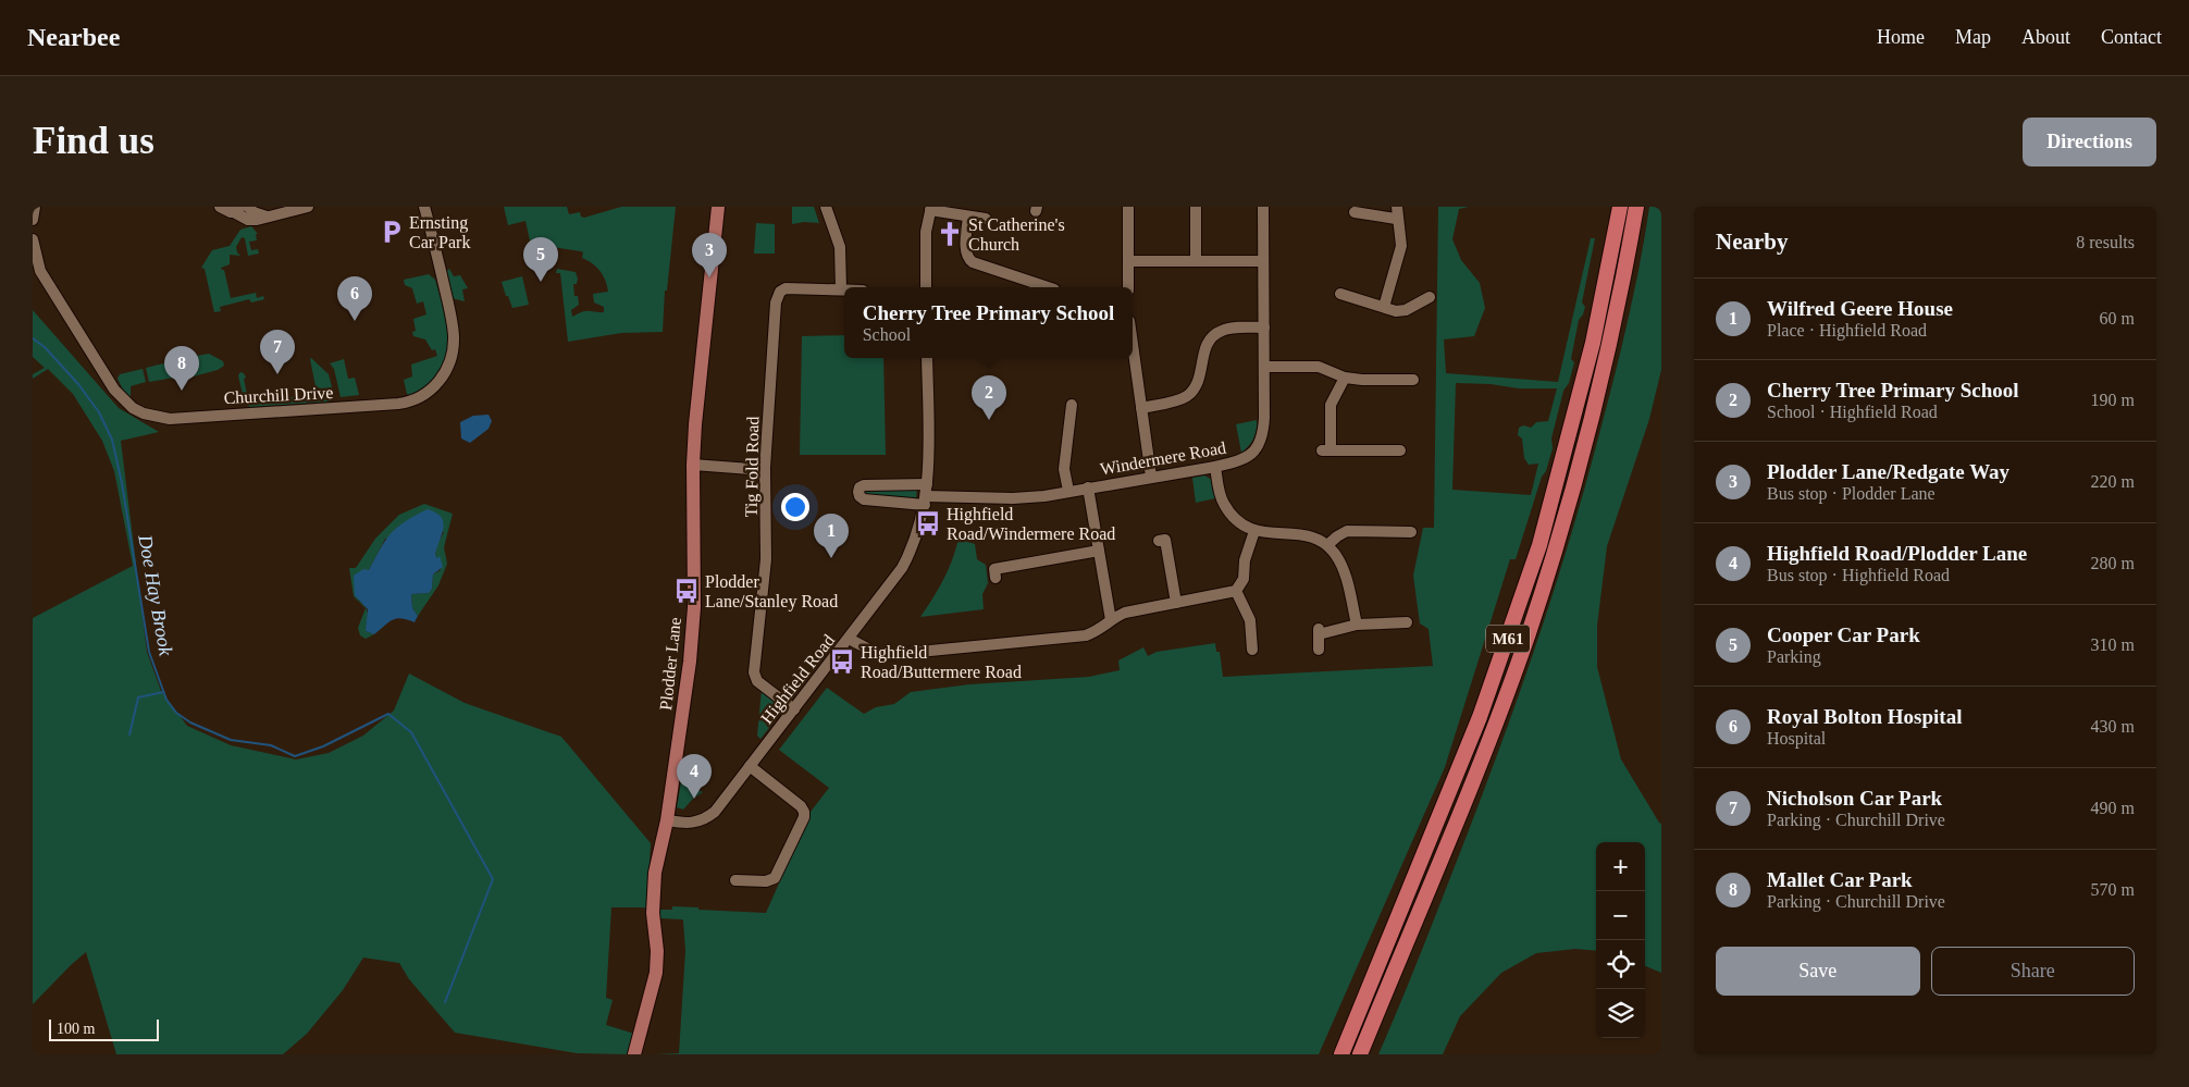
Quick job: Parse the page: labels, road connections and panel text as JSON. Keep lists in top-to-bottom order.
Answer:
{
  "streets": {
    "highway": ["M61"],
    "main road": ["Plodder Lane"],
    "street": [
      "Churchill Drive",
      "Windermere Road",
      "Tig Fold Road",
      "Highfield Road"
    ]
  },
  "crossings": [
    ["Windermere Road", "Highfield Road"],
    ["Tig Fold Road", "Highfield Road"],
    ["Plodder Lane", "Highfield Road"]
  ],
  "water": ["Doe Hay Brook"],
  "places": {
    "parking": ["Ernsting Car Park"],
    "church": ["St Catherine's Church"],
    "bus stop": ["Highfield Road/Windermere Road", "Plodder Lane/Stanley Road", "Highfield Road/Buttermere Road"]
  },
  "scale_bar": "100 m",
  "page": {
    "header": "Nearbee",
    "nav": [
      "Home",
      "Map",
      "About",
      "Contact"
    ],
    "buttons": [
      "Directions",
      ["Save", "Share"]
    ],
    "title": "Find us",
    "heading": ["Nearby", "8 results"],
    "pins": [
      "3",
      "5",
      "6",
      "7",
      "8",
      "2",
      "1",
      "4"
    ],
    "list": [
      {
        "mark": "1",
        "name": "Wilfred Geere House",
        "note": "Place · Highfield Road",
        "value": "60 m"
      },
      {
        "mark": "2",
        "name": "Cherry Tree Primary School",
        "note": "School · Highfield Road",
        "value": "190 m"
      },
      {
        "mark": "3",
        "name": "Plodder Lane/Redgate Way",
        "note": "Bus stop · Plodder Lane",
        "value": "220 m"
      },
      {
        "mark": "4",
        "name": "Highfield Road/Plodder Lane",
        "note": "Bus stop · Highfield Road",
        "value": "280 m"
      },
      {
        "mark": "5",
        "name": "Cooper Car Park",
        "note": "Parking",
        "value": "310 m"
      },
      {
        "mark": "6",
        "name": "Royal Bolton Hospital",
        "note": "Hospital",
        "value": "430 m"
      },
      {
        "mark": "7",
        "name": "Nicholson Car Park",
        "note": "Parking · Churchill Drive",
        "value": "490 m"
      },
      {
        "mark": "8",
        "name": "Mallet Car Park",
        "note": "Parking · Churchill Drive",
        "value": "570 m"
      }
    ],
    "popup": ["Cherry Tree Primary School", "School"],
    "map_buttons": ["+", "−"],
    "scale": "100 m"
  }
}
